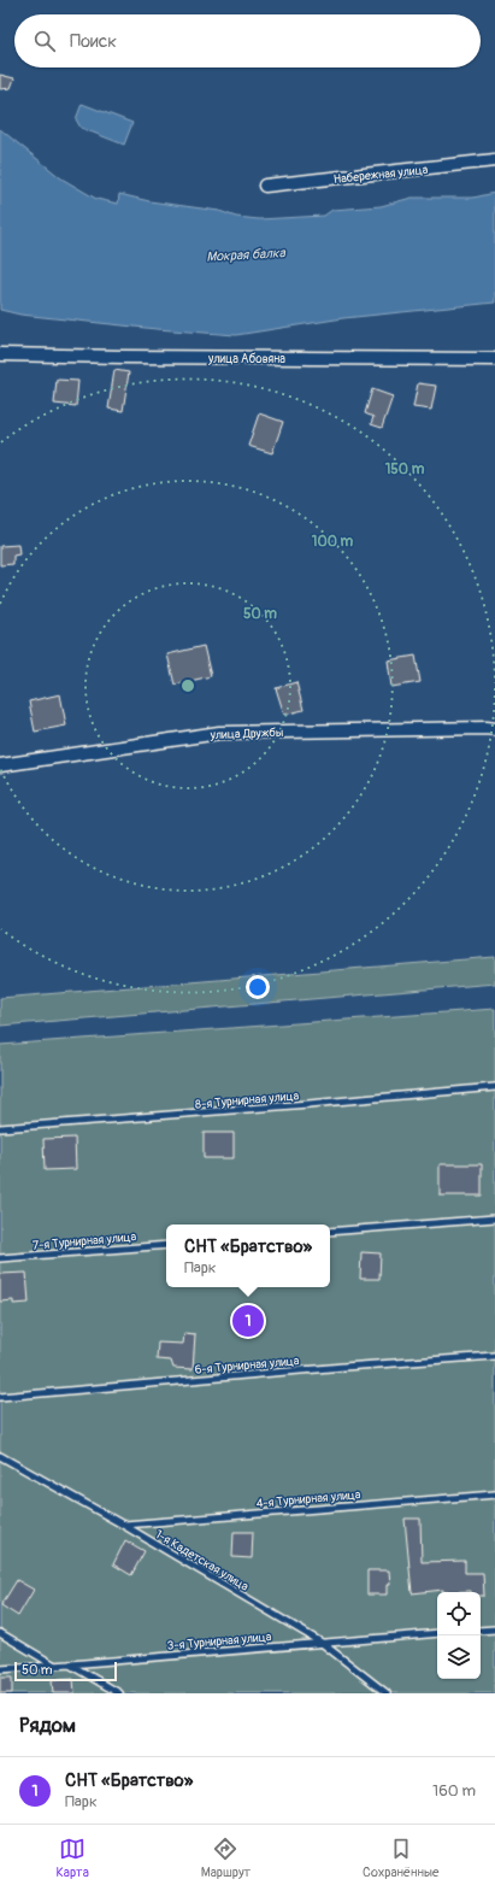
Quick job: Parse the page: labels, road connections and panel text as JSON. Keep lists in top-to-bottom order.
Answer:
{
  "streets": {
    "street": ["Набережная улица", "улица Абовяна", "улица Дружбы"],
    "lane": [
      "8-я Турнирная улица",
      "7-я Турнирная улица",
      "6-я Турнирная улица",
      "4-я Турнирная улица",
      "1-я Кадетская улица",
      "3-я Турнирная улица"
    ]
  },
  "crossings": [
    ["4-я Турнирная улица", "1-я Кадетская улица"],
    ["1-я Кадетская улица", "3-я Турнирная улица"]
  ],
  "water": ["Мокрая балка"],
  "scale_bar": "50 m",
  "page": {
    "search": "Поиск",
    "popup": ["СНТ «Братство»", "Парк"],
    "pins": "1",
    "scale": "50 m",
    "heading": "Рядом",
    "list": [
      {
        "mark": "1",
        "name": "СНТ «Братство»",
        "note": "Парк",
        "value": "160 m"
      }
    ],
    "nav": ["Карта", "Маршрут", "Сохранённые"]
  },
  "rings": ["150 m", "100 m", "50 m"]
}
